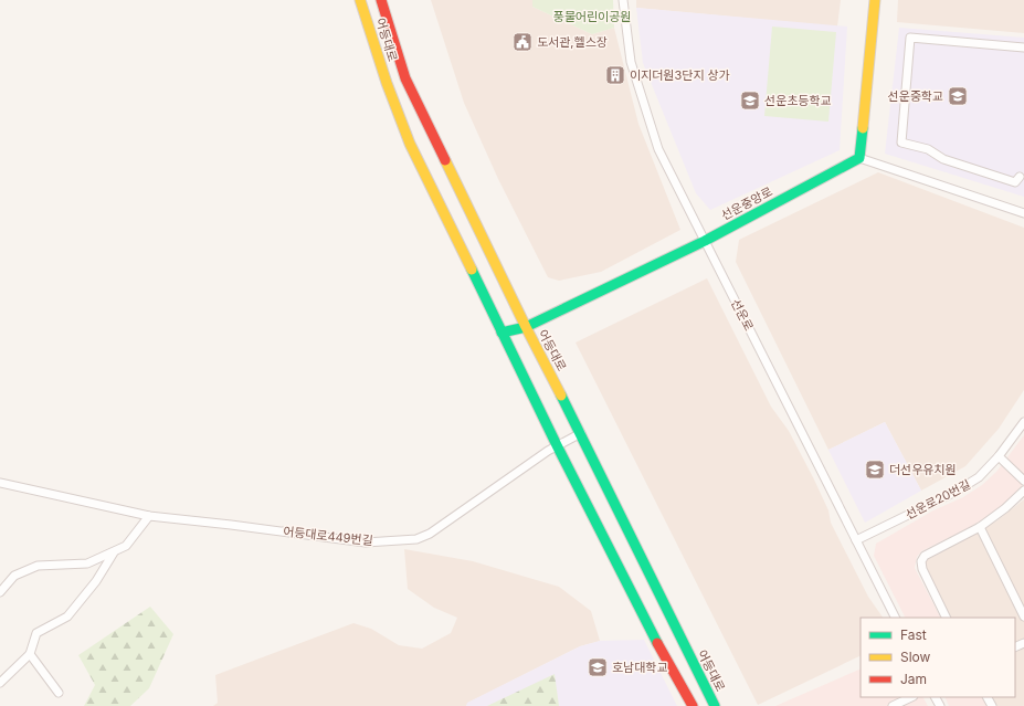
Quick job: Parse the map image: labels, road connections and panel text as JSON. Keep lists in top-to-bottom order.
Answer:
{
  "streets": {
    "main road": ["어등대로", "선운중앙로"],
    "street": ["선운로", "선운로20번길", "어등대로449번길"]
  },
  "crossings": [
    ["어등대로", "선운중앙로"],
    ["어등대로", "어등대로449번길"],
    ["선운중앙로", "선운로"],
    ["선운로", "선운로20번길"]
  ],
  "parks": ["풍물어린이공원"],
  "places": {
    "public building": ["도서관,헬스장"],
    "building": ["이지더원3단지 상가"],
    "school or university": [
      "선운중학교",
      "선운초등학교",
      "더선우유치원",
      "호남대학교"
    ]
  },
  "legend": ["Fast", "Slow", "Jam"]
}
